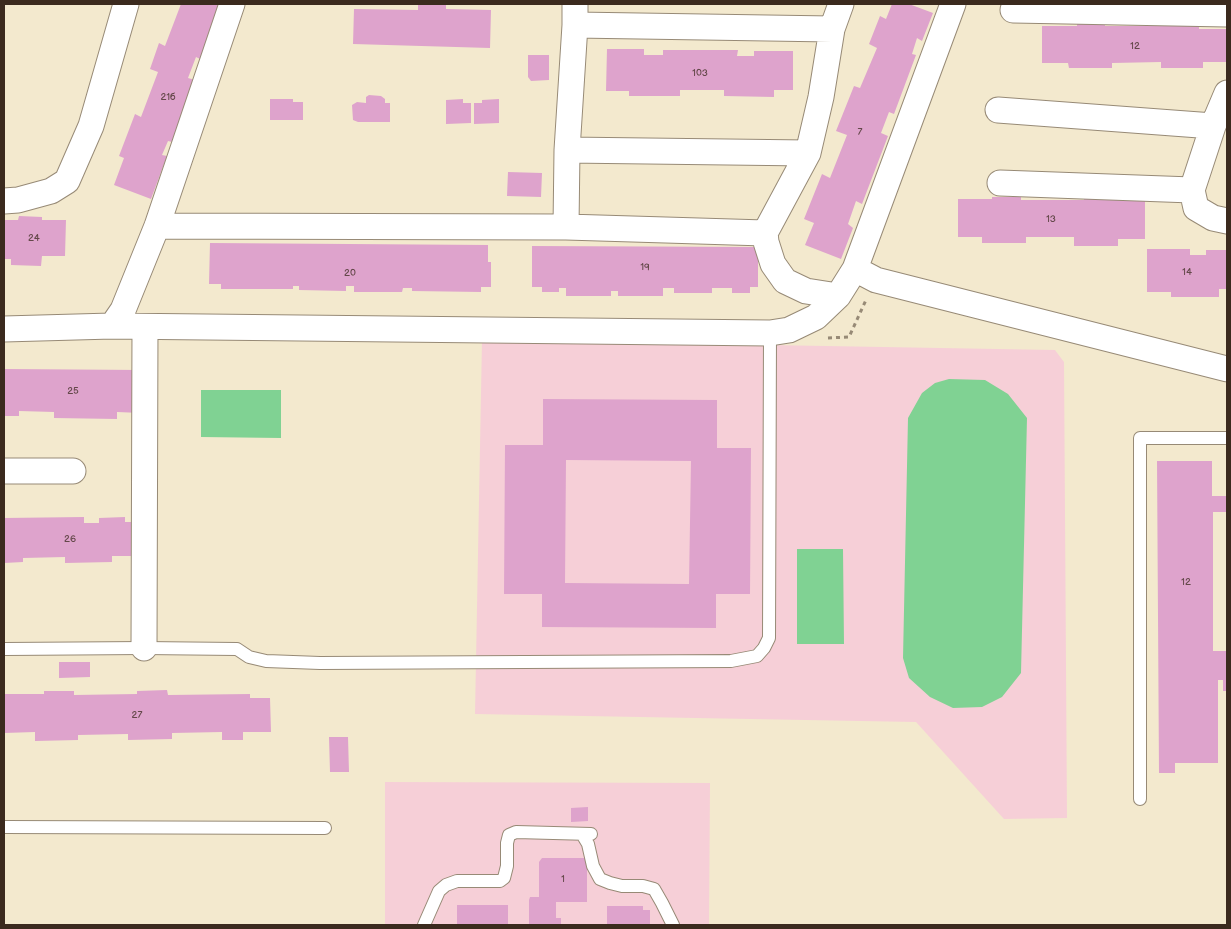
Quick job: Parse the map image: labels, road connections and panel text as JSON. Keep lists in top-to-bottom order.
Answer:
{
  "house_numbers": [
    "12",
    "103",
    "21б",
    "7",
    "13",
    "24",
    "19",
    "14",
    "20",
    "25",
    "26",
    "12",
    "27",
    "1"
  ]
}
